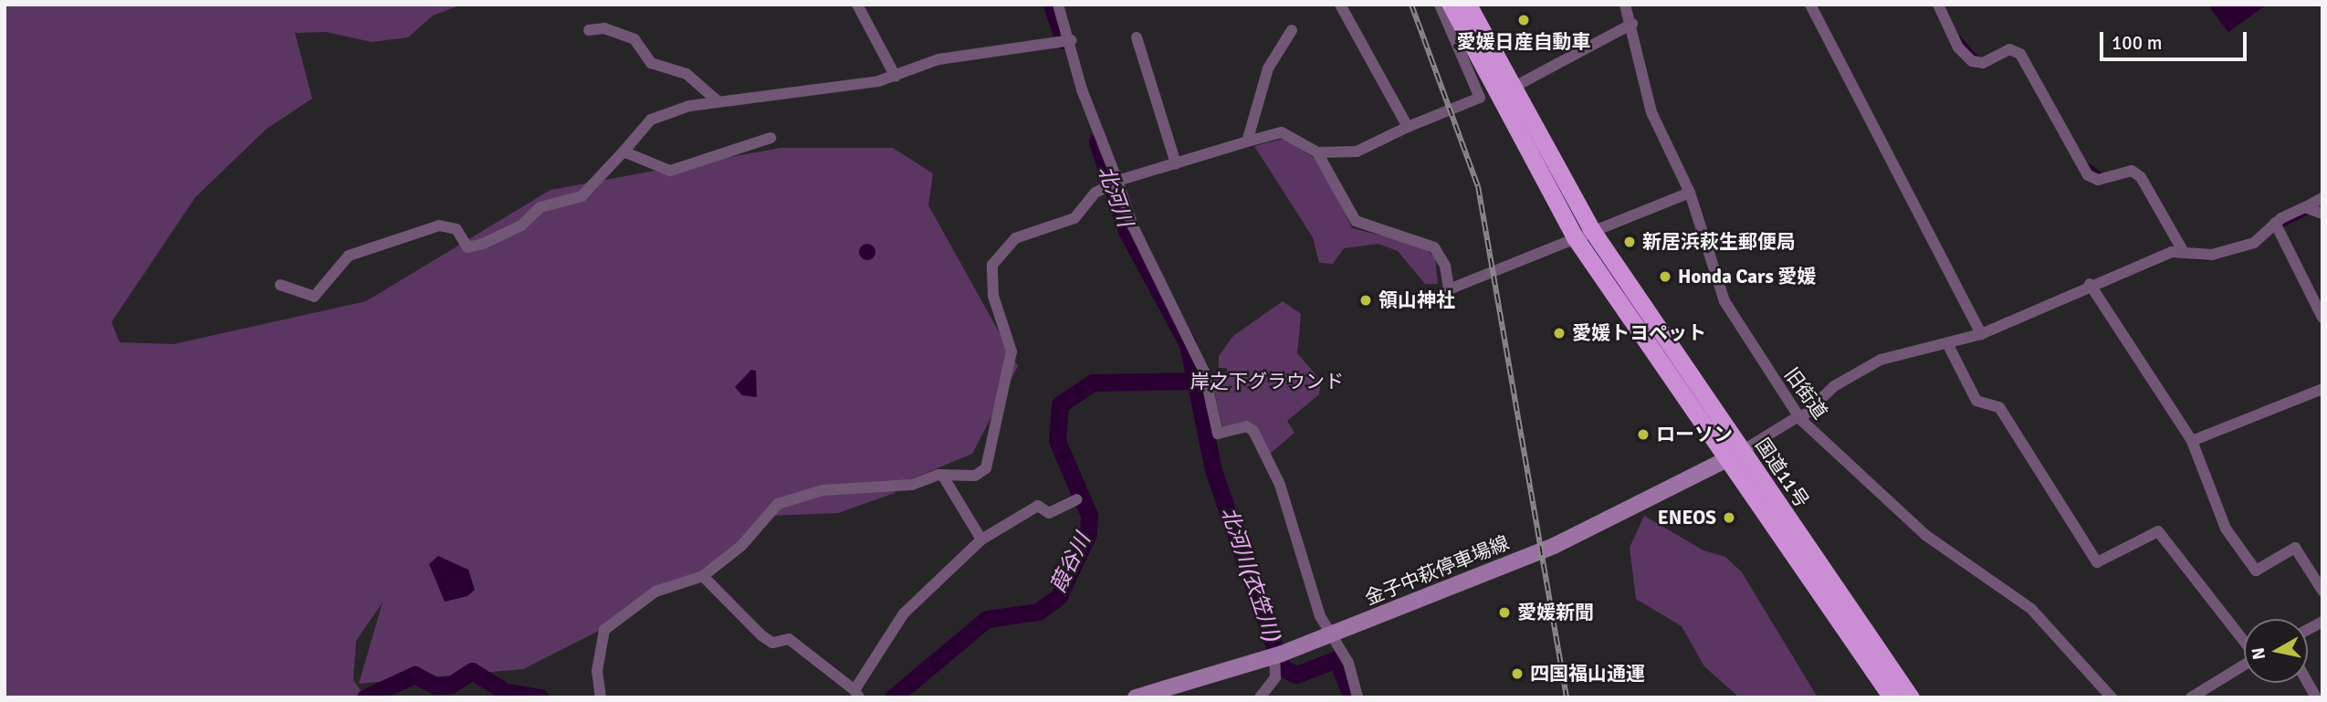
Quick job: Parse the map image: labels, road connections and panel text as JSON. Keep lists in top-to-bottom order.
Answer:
{
  "streets": {
    "highway": ["国道11号"],
    "main road": ["金子中萩停車場線"],
    "street": ["旧街道"]
  },
  "crossings": [
    ["国道11号", "金子中萩停車場線"]
  ],
  "water": ["北河川", "葭谷川", "北河川(衣笠川)"],
  "parks": ["岸之下グラウンド"],
  "places": [
    "愛媛日産自動車",
    "新居浜萩生郵便局",
    "Honda Cars 愛媛",
    "領山神社",
    "愛媛トヨペット",
    "ローソン",
    "ENEOS",
    "愛媛新聞",
    "四国福山通運"
  ],
  "scale_bar": "100 m",
  "north": "left"
}
